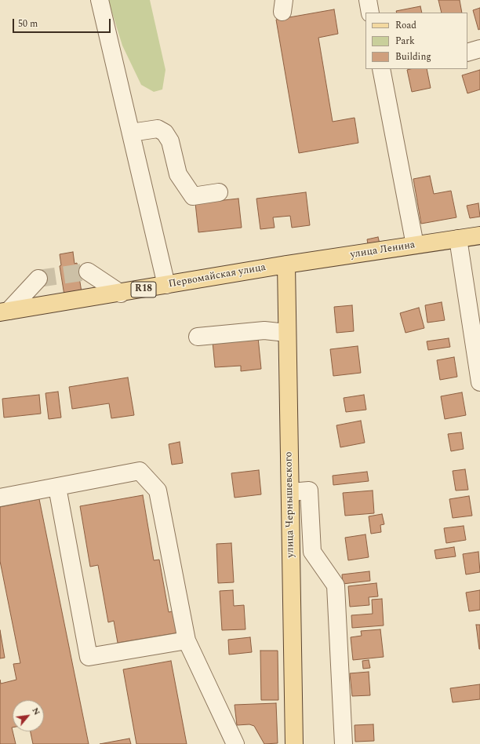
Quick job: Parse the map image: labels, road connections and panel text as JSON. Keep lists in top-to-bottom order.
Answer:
{
  "streets": {
    "main road": [
      "улица Ленина",
      "Первомайская улица",
      "R18",
      "улица Чернышевского"
    ]
  },
  "crossings": [
    ["улица Ленина", "Первомайская улица"],
    ["улица Ленина", "улица Чернышевского"],
    ["Первомайская улица", "улица Чернышевского"]
  ],
  "legend": ["Road", "Park", "Building"],
  "scale_bar": "50 m",
  "north": "top right"
}
